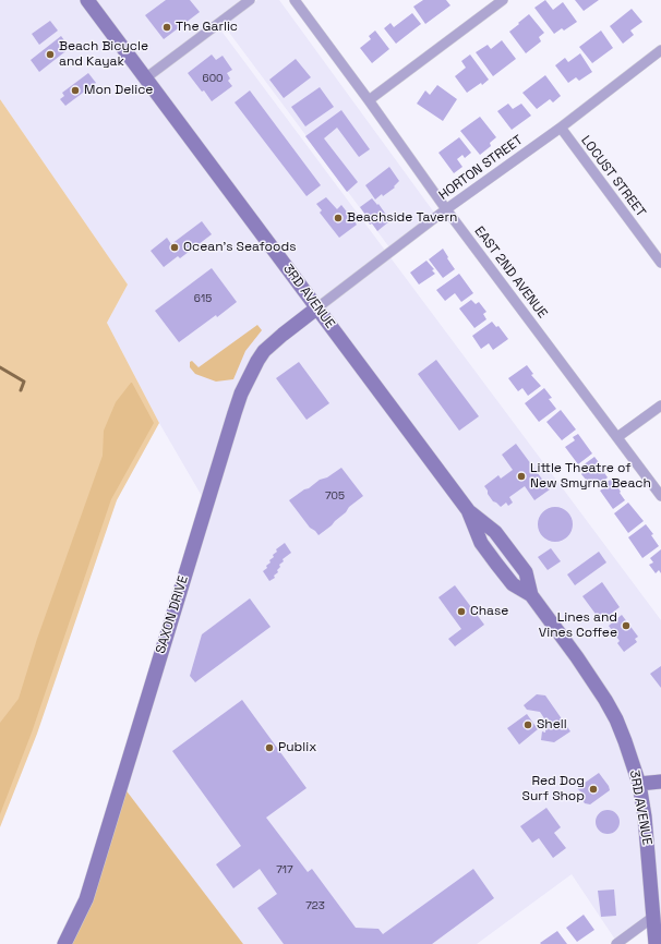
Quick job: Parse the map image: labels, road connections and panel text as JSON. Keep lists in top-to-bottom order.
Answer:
{
  "streets": {
    "main road": ["3RD AVENUE", "SAXON DRIVE"],
    "street": ["HORTON STREET", "LOCUST STREET", "EAST 2ND AVENUE"]
  },
  "crossings": [
    ["HORTON STREET", "LOCUST STREET"],
    ["HORTON STREET", "EAST 2ND AVENUE"],
    ["HORTON STREET", "3RD AVENUE"],
    ["HORTON STREET", "SAXON DRIVE"],
    ["3RD AVENUE", "SAXON DRIVE"]
  ],
  "places": [
    "The Garlic",
    "Beach Bicycle and Kayak",
    "Mon Delice",
    "Beachside Tavern",
    "Ocean's Seafoods",
    "Little Theatre of New Smyrna Beach",
    "Chase",
    "Lines and Vines Coffee",
    "Shell",
    "Publix",
    "Red Dog Surf Shop"
  ],
  "house_numbers": [
    "600",
    "615",
    "705",
    "717",
    "723"
  ]
}
